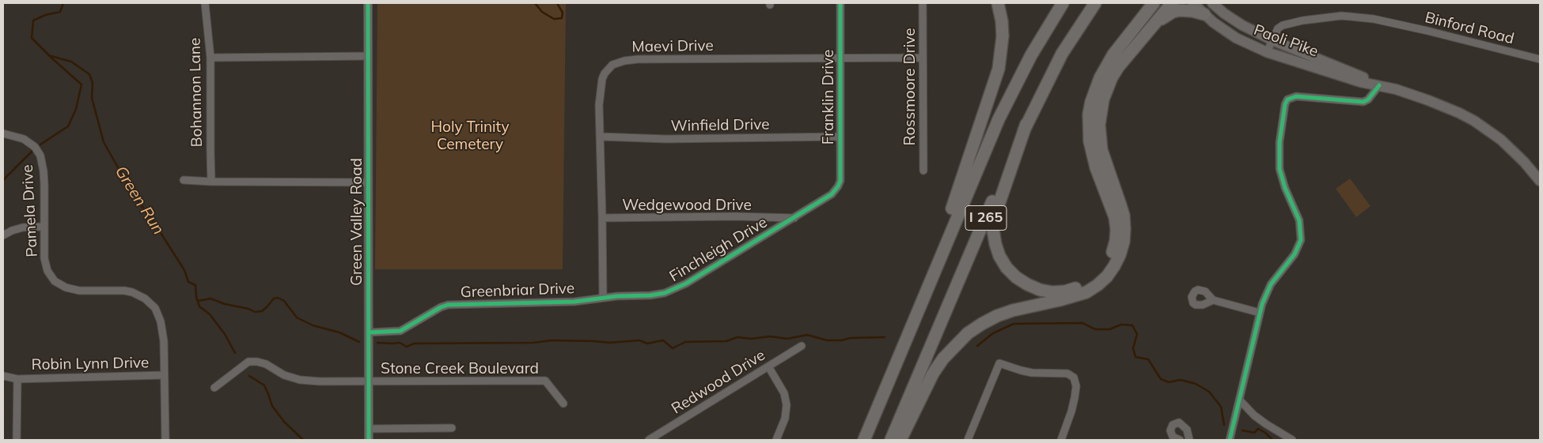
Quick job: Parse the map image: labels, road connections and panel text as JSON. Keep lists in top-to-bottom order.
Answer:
{
  "streets": {
    "highway": ["I 265"],
    "main road": ["Paoli Pike"],
    "street": [
      "Binford Road",
      "Maevi Drive",
      "Rossmoore Drive",
      "Bohannon Lane",
      "Franklin Drive",
      "Winfield Drive",
      "Wedgewood Drive",
      "Pamela Drive",
      "Green Valley Road",
      "Finchleigh Drive",
      "Greenbriar Drive",
      "Robin Lynn Drive",
      "Stone Creek Boulevard",
      "Redwood Drive"
    ]
  },
  "crossings": [
    ["Binford Road", "Paoli Pike"],
    ["Maevi Drive", "Rossmoore Drive"],
    ["Maevi Drive", "Franklin Drive"],
    ["Maevi Drive", "Winfield Drive"],
    ["Maevi Drive", "Wedgewood Drive"],
    ["Maevi Drive", "Finchleigh Drive"],
    ["Maevi Drive", "Greenbriar Drive"],
    ["Franklin Drive", "Winfield Drive"],
    ["Franklin Drive", "Finchleigh Drive"],
    ["Wedgewood Drive", "Finchleigh Drive"],
    ["Pamela Drive", "Robin Lynn Drive"],
    ["Green Valley Road", "Greenbriar Drive"],
    ["Green Valley Road", "Stone Creek Boulevard"],
    ["Finchleigh Drive", "Greenbriar Drive"]
  ],
  "water": ["Green Run"],
  "parks": ["Holy Trinity Cemetery"]
}
